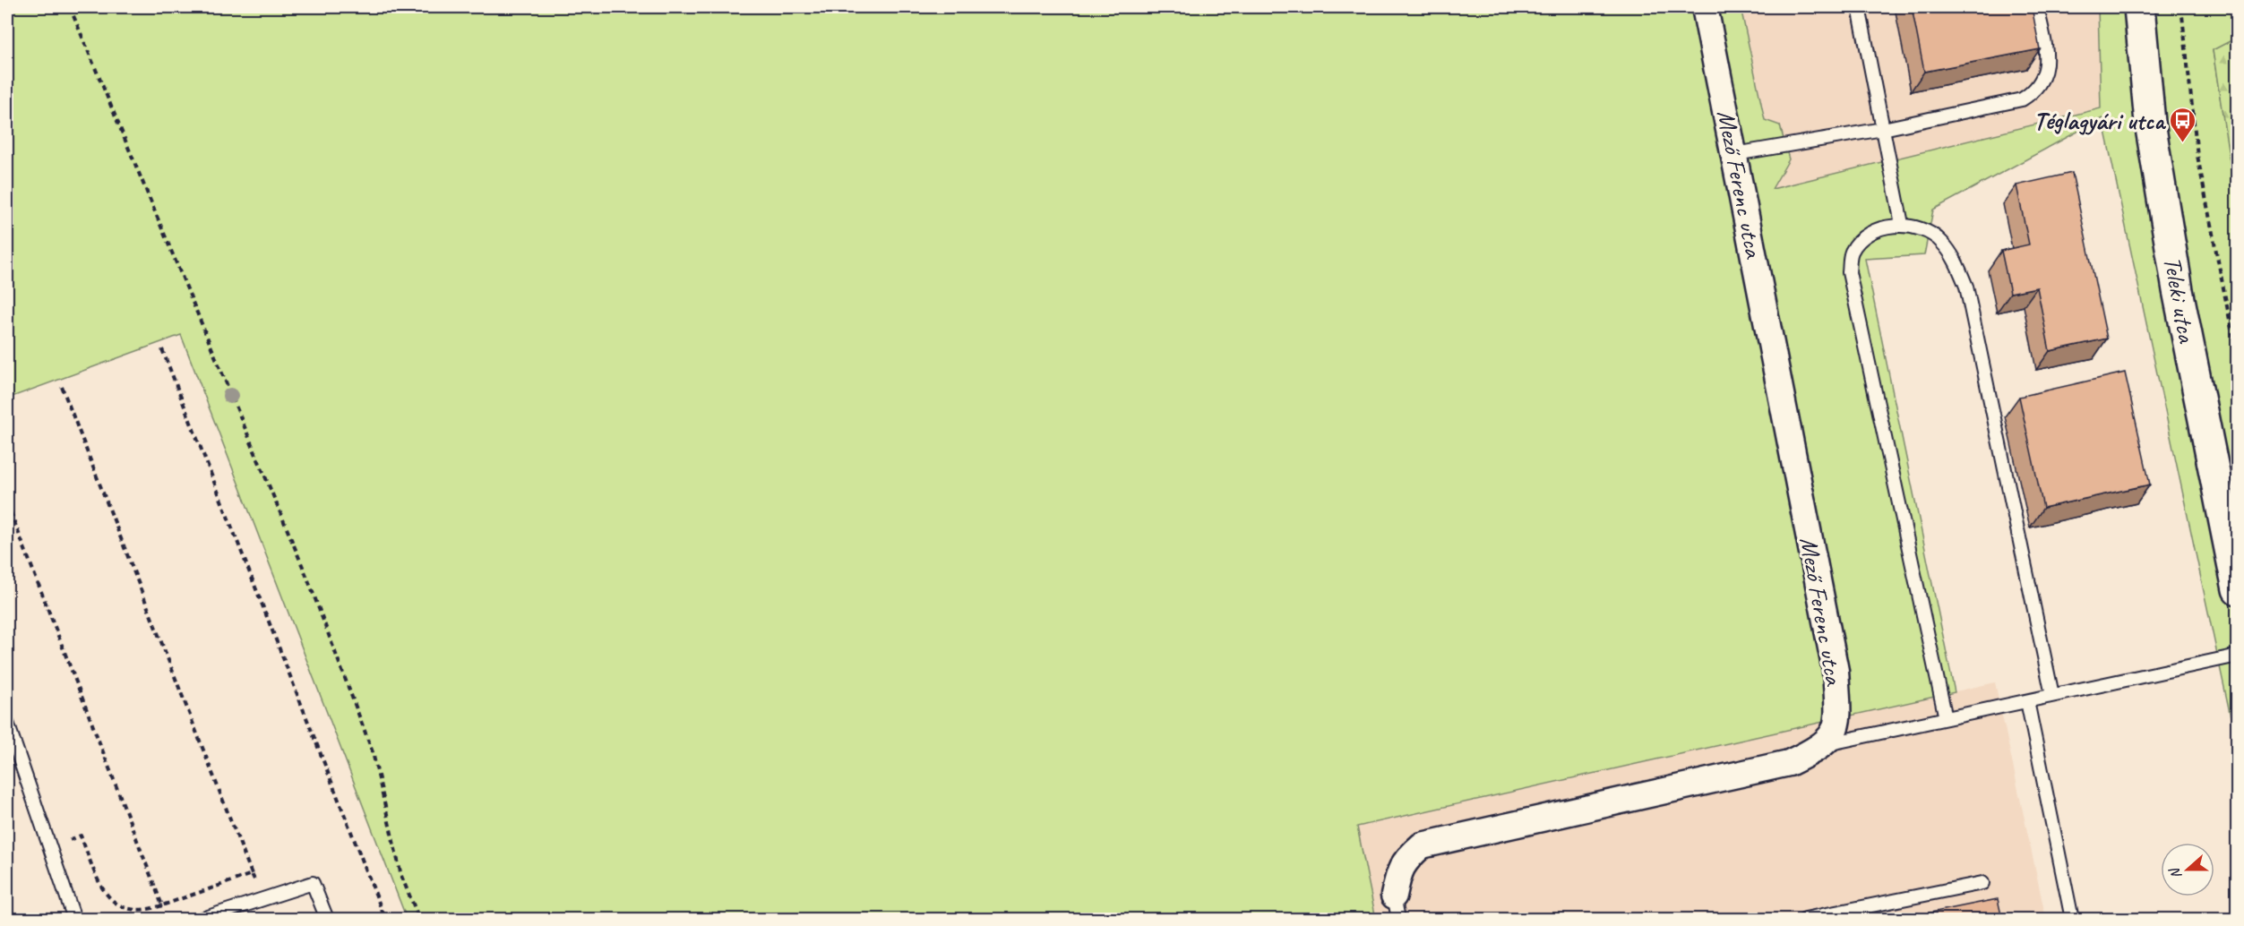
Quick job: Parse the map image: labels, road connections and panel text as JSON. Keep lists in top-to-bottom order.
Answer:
{
  "streets": {
    "main road": ["Teleki utca"],
    "street": ["Mező Ferenc utca"]
  },
  "places": {
    "bus stop": ["Téglagyári utca"]
  },
  "north": "left"
}
